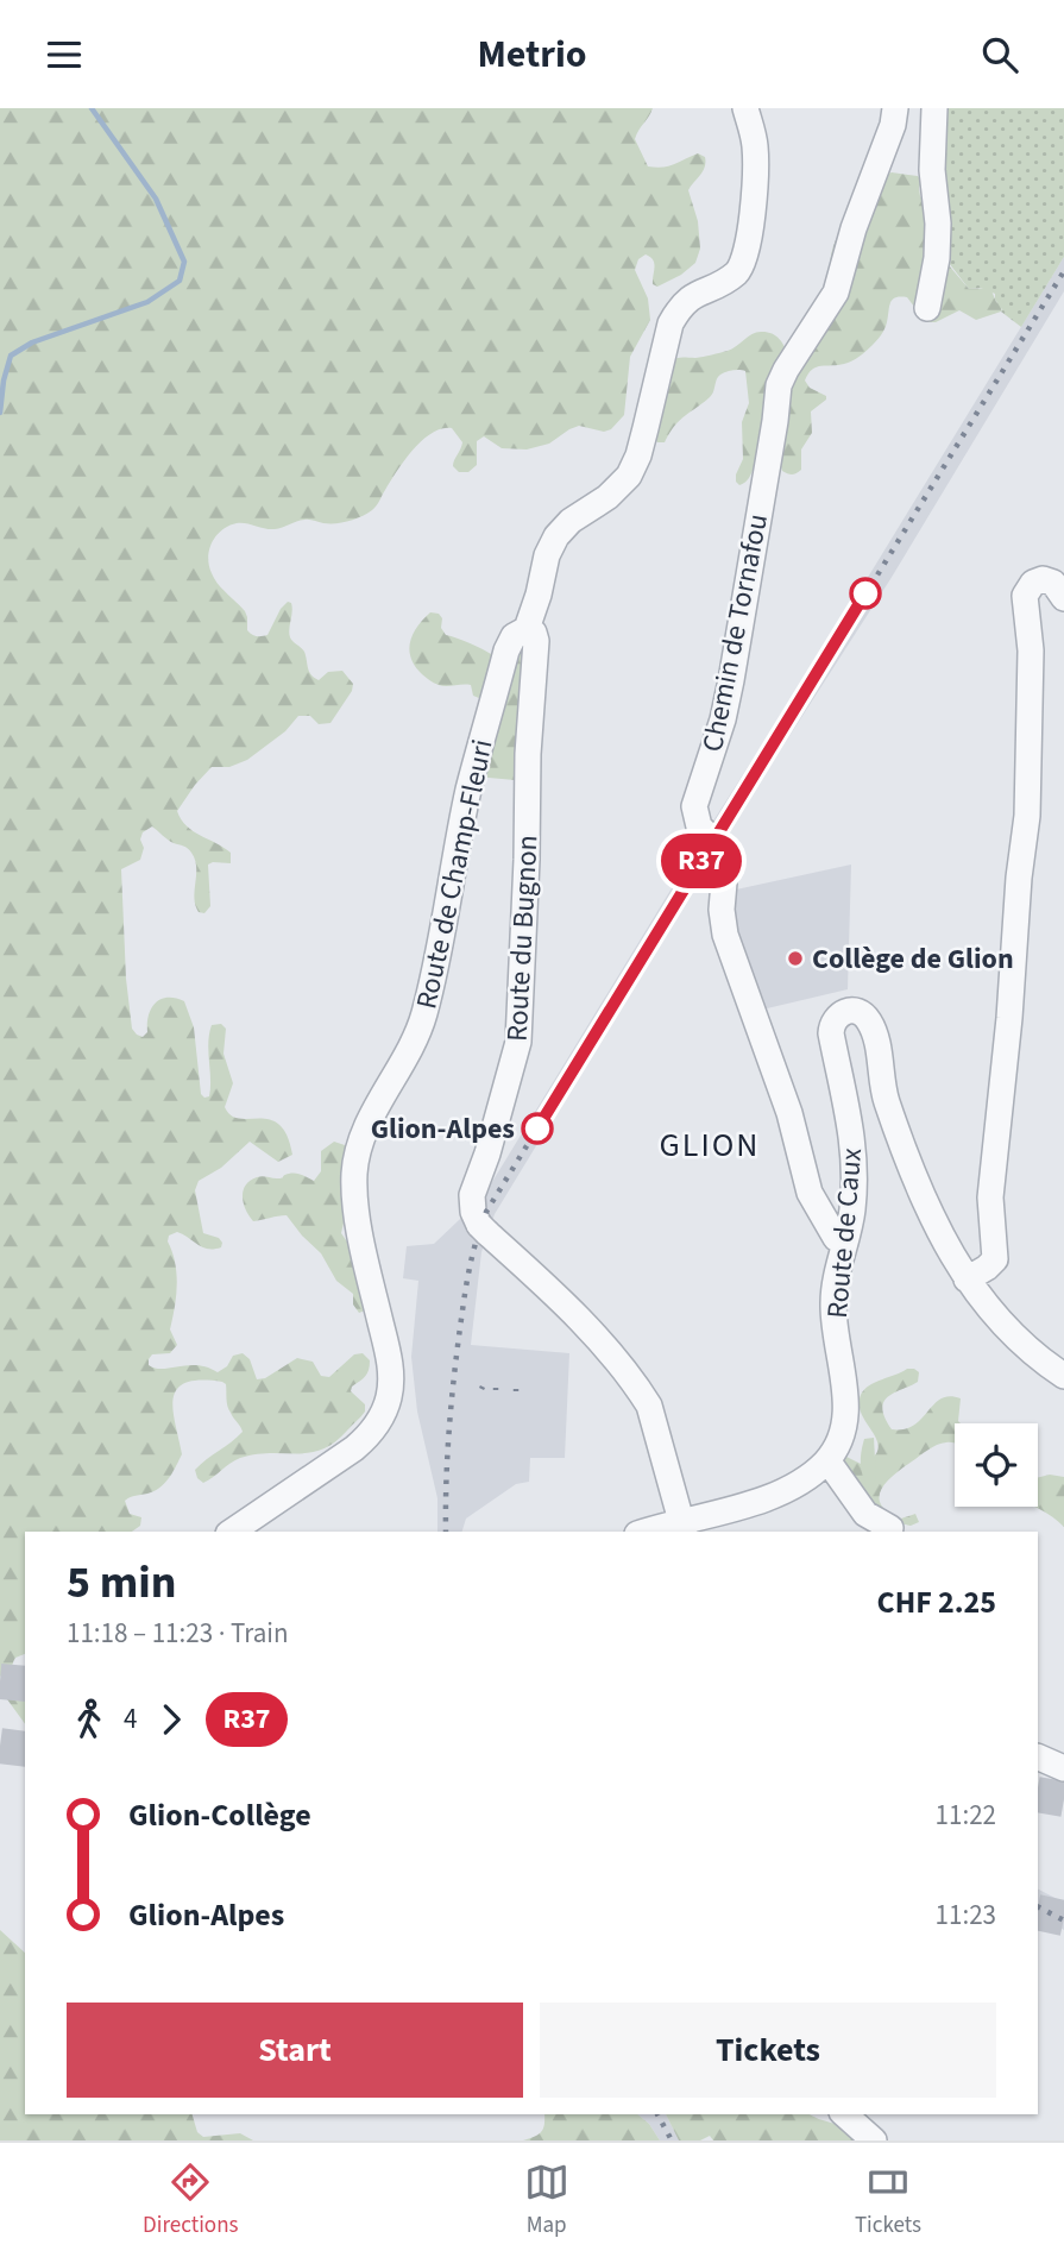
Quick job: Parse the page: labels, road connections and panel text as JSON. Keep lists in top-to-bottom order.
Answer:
{
  "streets": {
    "street": [
      "Chemin de Tornafou",
      "Route de Champ-Fleuri",
      "Route du Bugnon",
      "Route de Caux"
    ]
  },
  "crossings": [
    ["Chemin de Tornafou", "Route de Caux"],
    ["Route de Champ-Fleuri", "Route du Bugnon"]
  ],
  "districts": ["GLION"],
  "places": ["Collège de Glion", "Glion-Alpes"],
  "page": {
    "header": "Metrio",
    "on_map": "R37",
    "heading": ["5 min", "11:18 – 11:23 · Train", "CHF 2.25"],
    "legs": ["4", "R37"],
    "list": [
      {
        "name": "Glion-Collège",
        "value": "11:22"
      },
      {
        "name": "Glion-Alpes",
        "value": "11:23"
      }
    ],
    "buttons": ["Start", "Tickets"],
    "tabs": ["Directions", "Map", "Tickets"]
  }
}
